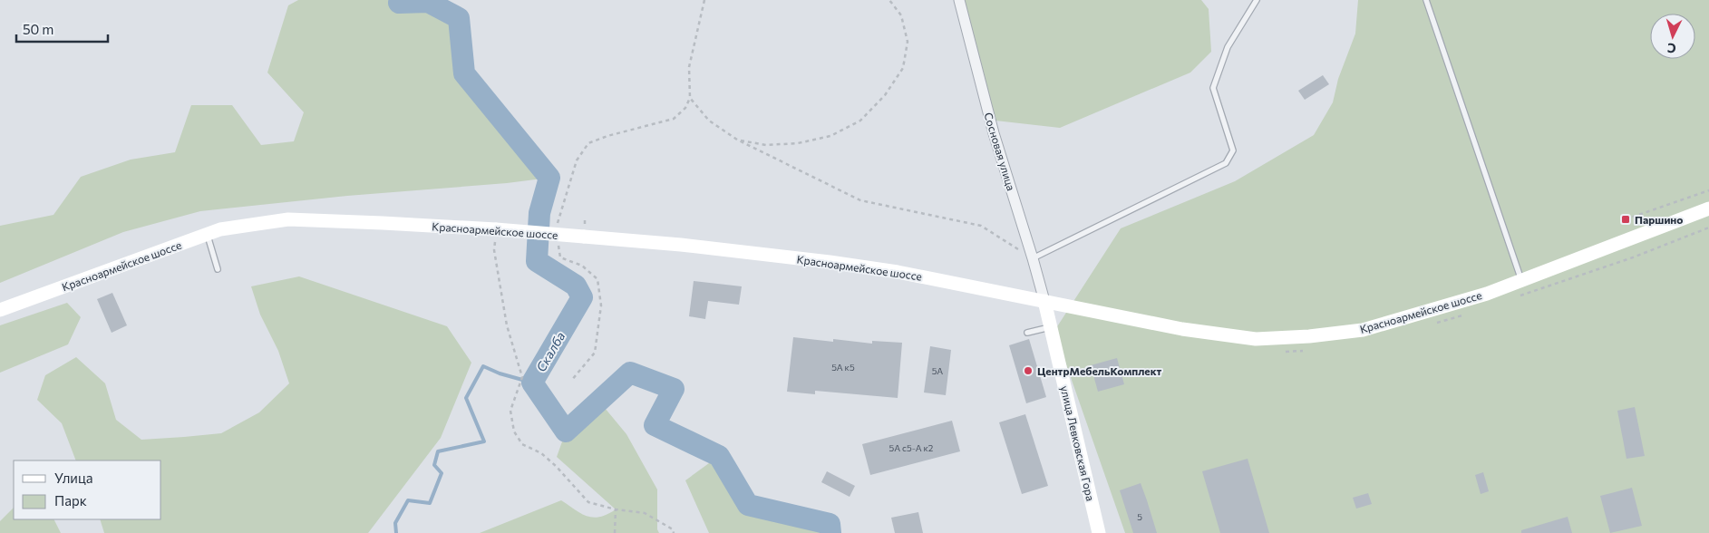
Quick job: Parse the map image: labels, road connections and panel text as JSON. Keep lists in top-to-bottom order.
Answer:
{
  "streets": {
    "main road": ["Красноармейское шоссе", "улица Левковская Гора"],
    "street": ["Сосновая улица"]
  },
  "crossings": [
    ["Сосновая улица", "Красноармейское шоссе"],
    ["Сосновая улица", "улица Левковская Гора"],
    ["Красноармейское шоссе", "улица Левковская Гора"]
  ],
  "water": ["Скалба"],
  "places": {
    "transit": ["Паршино"],
    "other": ["ЦентрМебельКомплект"]
  },
  "house_numbers": [
    "5А к5",
    "5А",
    "5А с5-А к2",
    "5"
  ],
  "legend": ["Улица", "Парк"],
  "scale_bar": "50 m",
  "north": "bottom"
}
